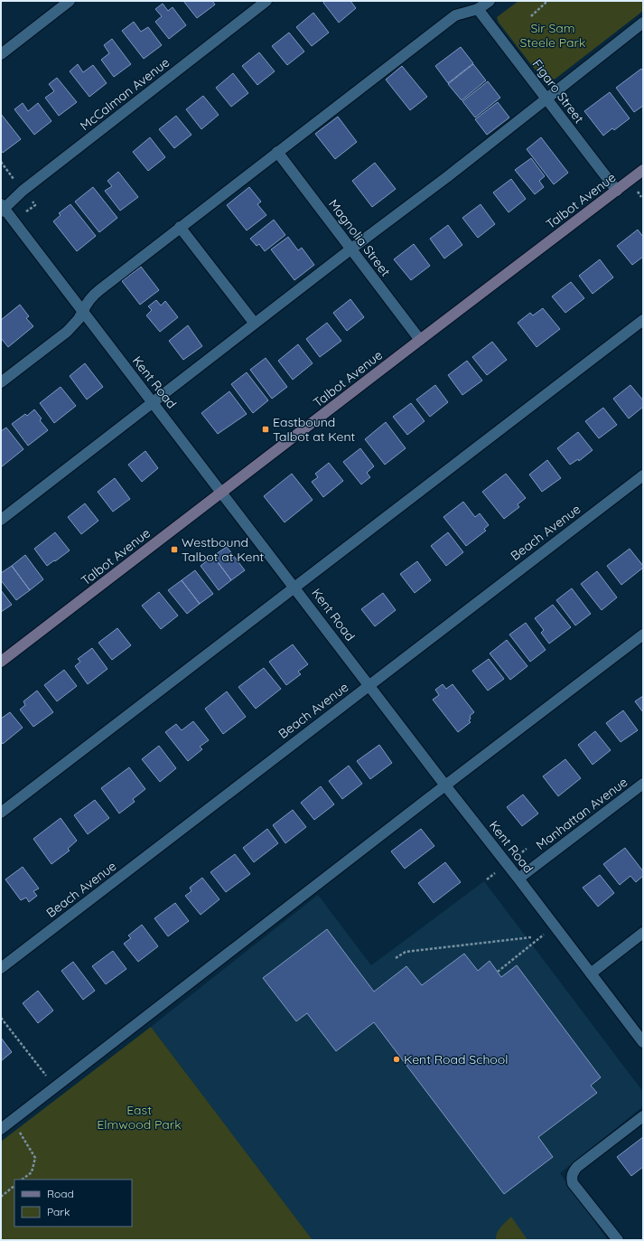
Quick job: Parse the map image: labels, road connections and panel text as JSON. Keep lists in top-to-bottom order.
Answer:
{
  "streets": {
    "street": [
      "Figaro Street",
      "McCalman Avenue",
      "Talbot Avenue",
      "Magnolia Street",
      "Kent Road",
      "Beach Avenue",
      "Manhattan Avenue"
    ]
  },
  "crossings": [
    ["Figaro Street", "Talbot Avenue"],
    ["McCalman Avenue", "Kent Road"],
    ["Talbot Avenue", "Magnolia Street"],
    ["Talbot Avenue", "Kent Road"],
    ["Kent Road", "Beach Avenue"],
    ["Kent Road", "Manhattan Avenue"]
  ],
  "parks": ["Sir Sam Steele Park", "East Elmwood Park"],
  "places": {
    "transit": ["Eastbound Talbot at Kent", "Westbound Talbot at Kent"],
    "other": ["Kent Road School"]
  },
  "legend": ["Road", "Park"]
}
